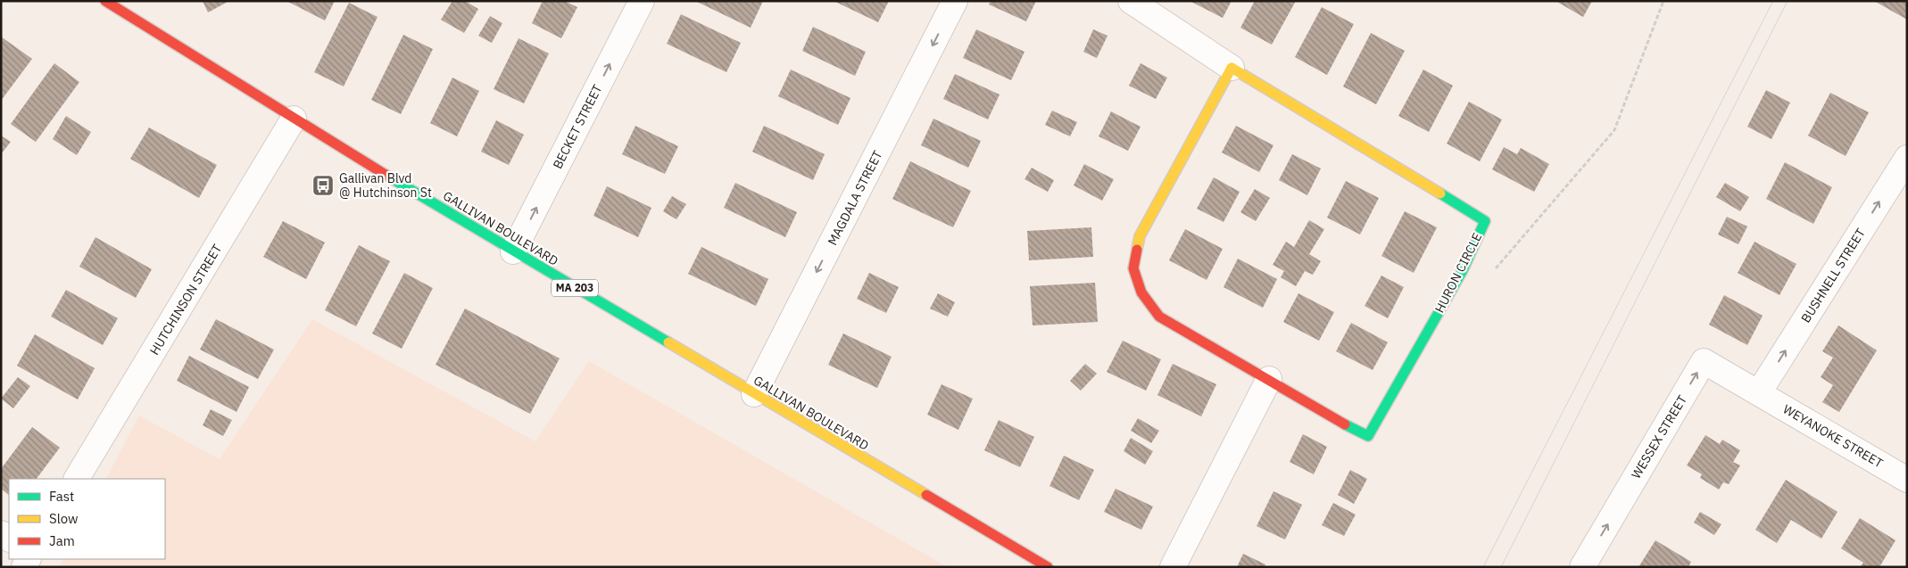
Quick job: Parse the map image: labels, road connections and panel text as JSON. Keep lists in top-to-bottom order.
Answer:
{
  "streets": {
    "main road": ["GALLIVAN BOULEVARD", "HURON CIRCLE", "MA 203"],
    "street": [
      "BECKET STREET",
      "MAGDALA STREET",
      "BUSHNELL STREET",
      "HUTCHINSON STREET",
      "WEYANOKE STREET",
      "WESSEX STREET"
    ]
  },
  "crossings": [
    ["BECKET STREET", "GALLIVAN BOULEVARD"],
    ["MAGDALA STREET", "GALLIVAN BOULEVARD"],
    ["GALLIVAN BOULEVARD", "HUTCHINSON STREET"],
    ["BUSHNELL STREET", "WEYANOKE STREET"],
    ["BUSHNELL STREET", "WESSEX STREET"],
    ["WEYANOKE STREET", "WESSEX STREET"]
  ],
  "one_way": [
    "BECKET STREET",
    "MAGDALA STREET",
    "BUSHNELL STREET",
    "WESSEX STREET"
  ],
  "places": {
    "bus stop": ["Gallivan Blvd @ Hutchinson St"]
  },
  "legend": ["Fast", "Slow", "Jam"]
}
